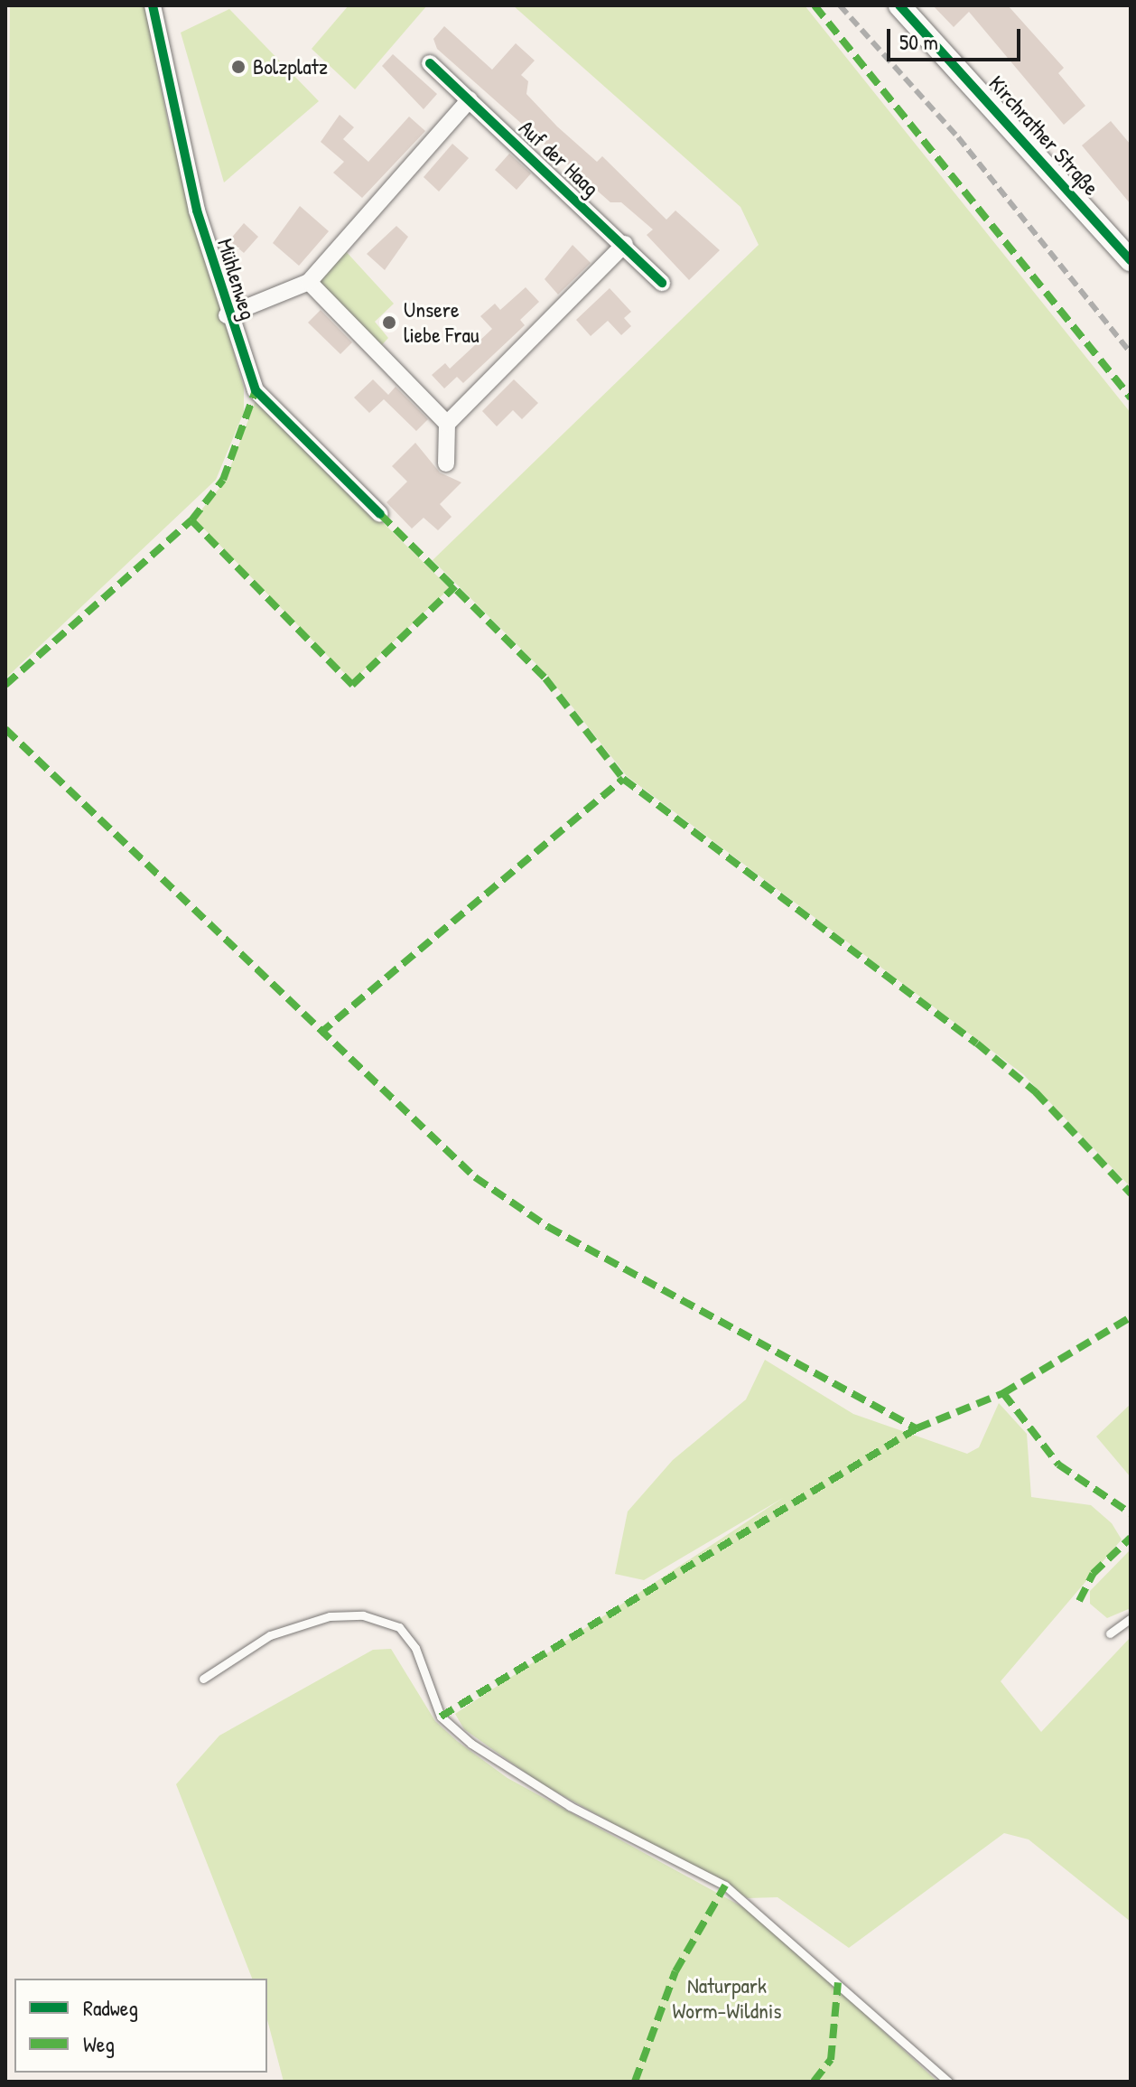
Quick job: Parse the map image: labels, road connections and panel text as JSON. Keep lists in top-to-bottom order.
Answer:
{
  "streets": {
    "street": ["Kirchrather Straße", "Auf der Haag", "Mühlenweg"]
  },
  "parks": ["Naturpark Worm-Wildnis"],
  "places": ["Bolzplatz", "Unsere liebe Frau"],
  "legend": ["Radweg", "Weg"],
  "scale_bar": "50 m"
}
